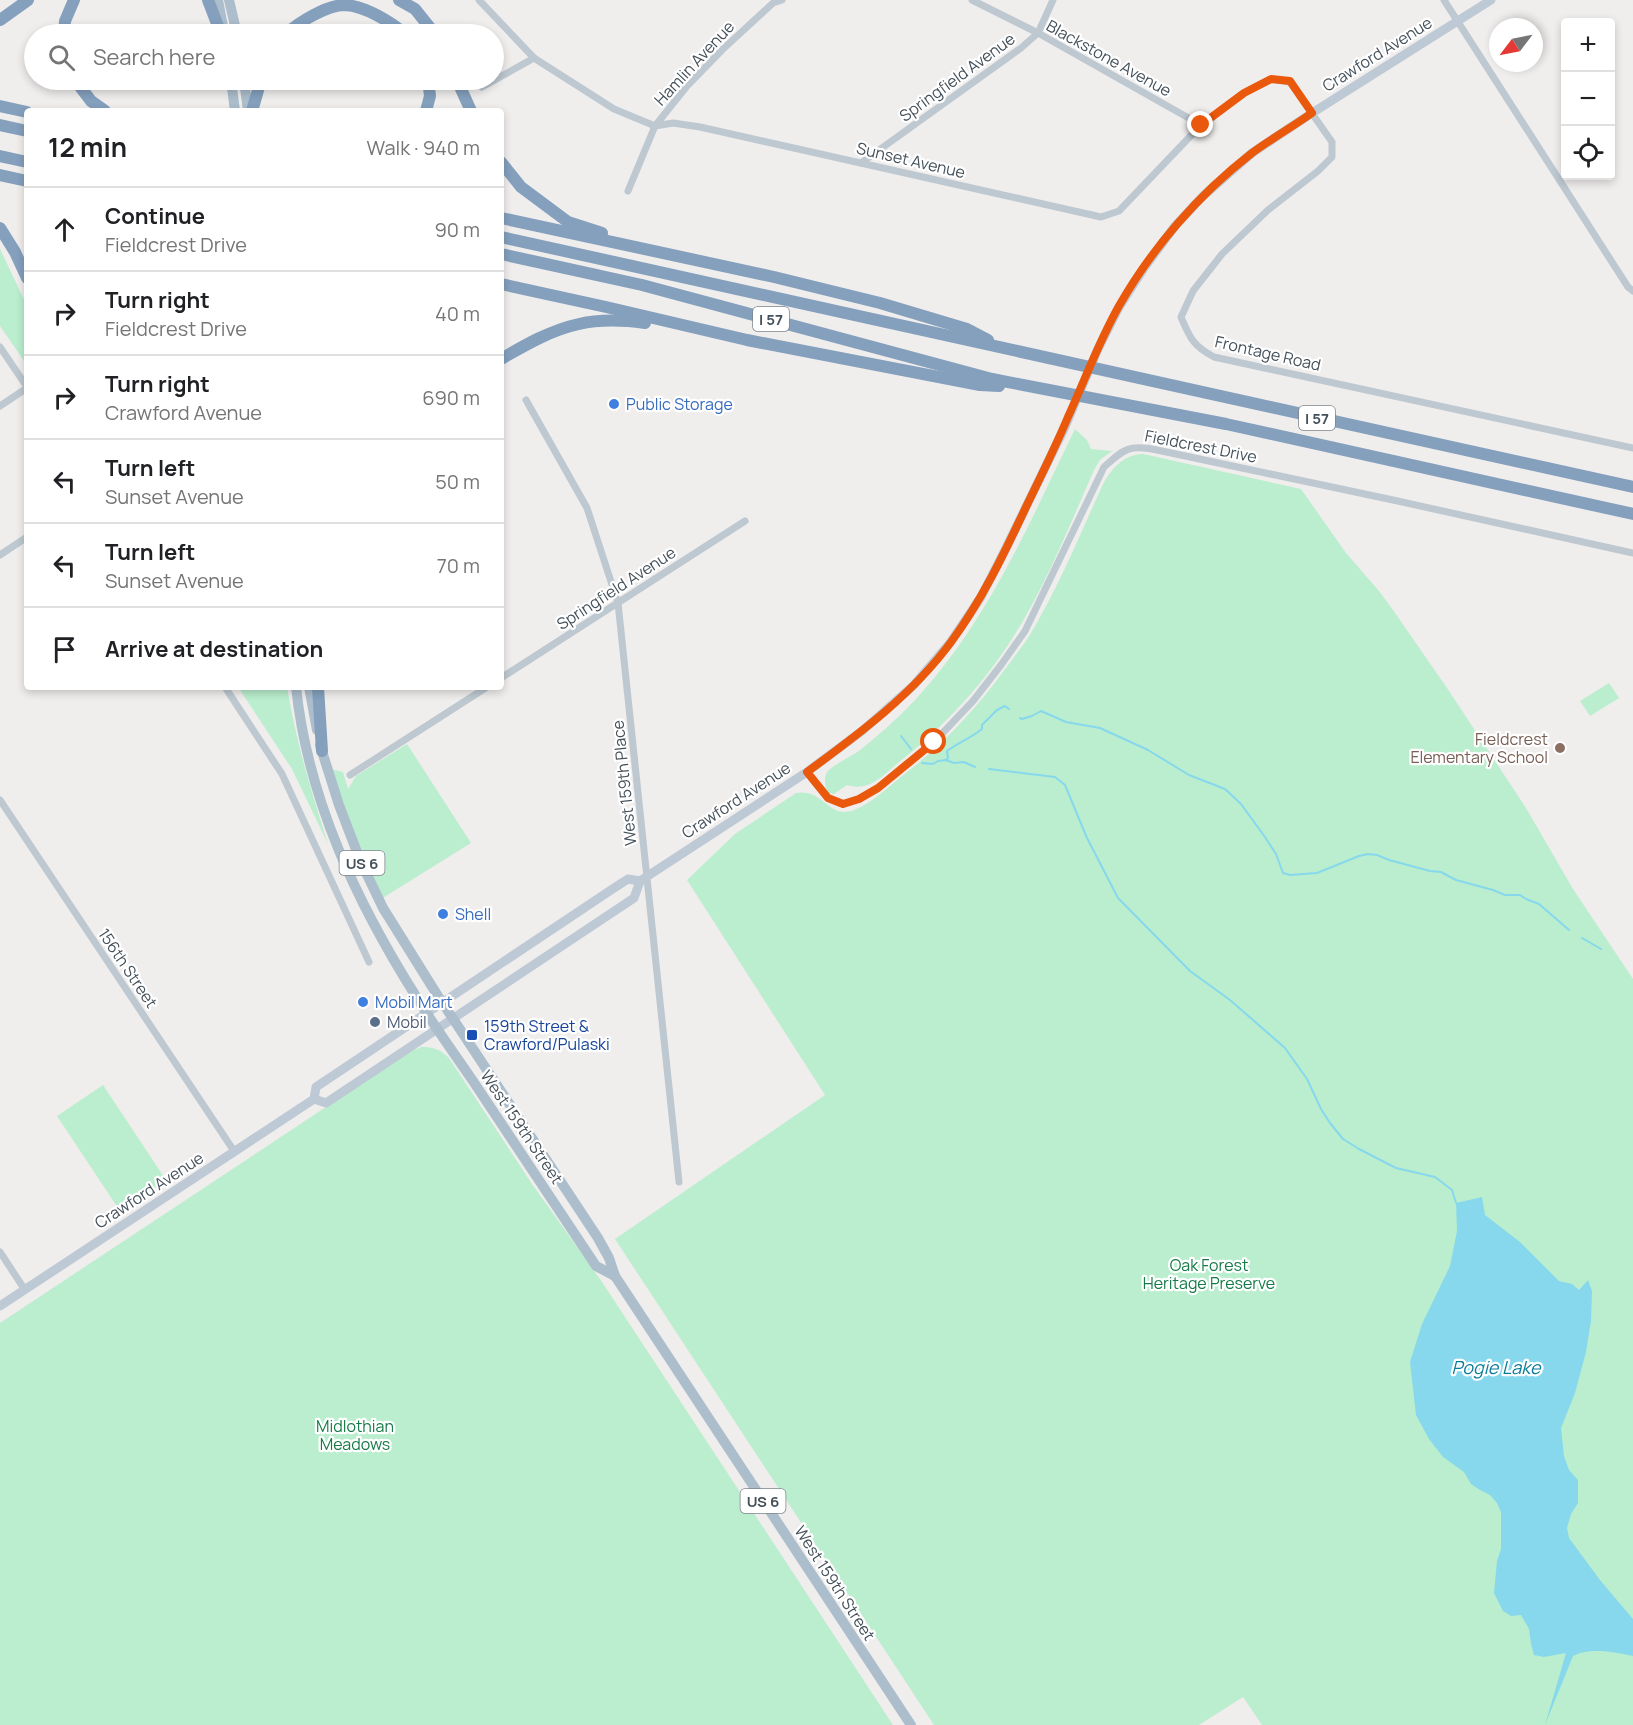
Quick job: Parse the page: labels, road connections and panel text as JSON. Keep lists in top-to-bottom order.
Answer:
{
  "streets": {
    "highway": ["I 57"],
    "main road": ["Crawford Avenue", "US 6", "West 159th Street"],
    "street": [
      "Blackstone Avenue",
      "Hamlin Avenue",
      "Springfield Avenue",
      "Sunset Avenue",
      "Frontage Road",
      "Fieldcrest Drive",
      "West 159th Place",
      "156th Street"
    ]
  },
  "crossings": [
    ["Crawford Avenue", "Sunset Avenue"],
    ["Crawford Avenue", "Frontage Road"],
    ["Crawford Avenue", "Fieldcrest Drive"],
    ["Crawford Avenue", "West 159th Place"],
    ["Crawford Avenue", "156th Street"],
    ["Crawford Avenue", "West 159th Street"],
    ["Blackstone Avenue", "Springfield Avenue"],
    ["Blackstone Avenue", "Sunset Avenue"],
    ["Hamlin Avenue", "Sunset Avenue"],
    ["Springfield Avenue", "Sunset Avenue"],
    ["Springfield Avenue", "West 159th Place"],
    ["Sunset Avenue", "Frontage Road"]
  ],
  "water": ["Pogie Lake"],
  "parks": ["Oak Forest Heritage Preserve", "Midlothian Meadows"],
  "places": {
    "other": [
      "Public Storage",
      "Fieldcrest Elementary School",
      "Shell",
      "Mobil Mart",
      "Mobil"
    ],
    "transit": ["159th Street & Crawford/Pulaski"]
  },
  "north": "bottom left",
  "page": {
    "map_buttons": ["+", "−"],
    "search": "Search here",
    "heading": ["12 min", "Walk · 940 m"],
    "list": [
      ["Continue", "Fieldcrest Drive", "90 m"],
      ["Turn right", "Fieldcrest Drive", "40 m"],
      ["Turn right", "Crawford Avenue", "690 m"],
      ["Turn left", "Sunset Avenue", "50 m"],
      ["Turn left", "Sunset Avenue", "70 m"],
      "Arrive at destination"
    ]
  }
}
